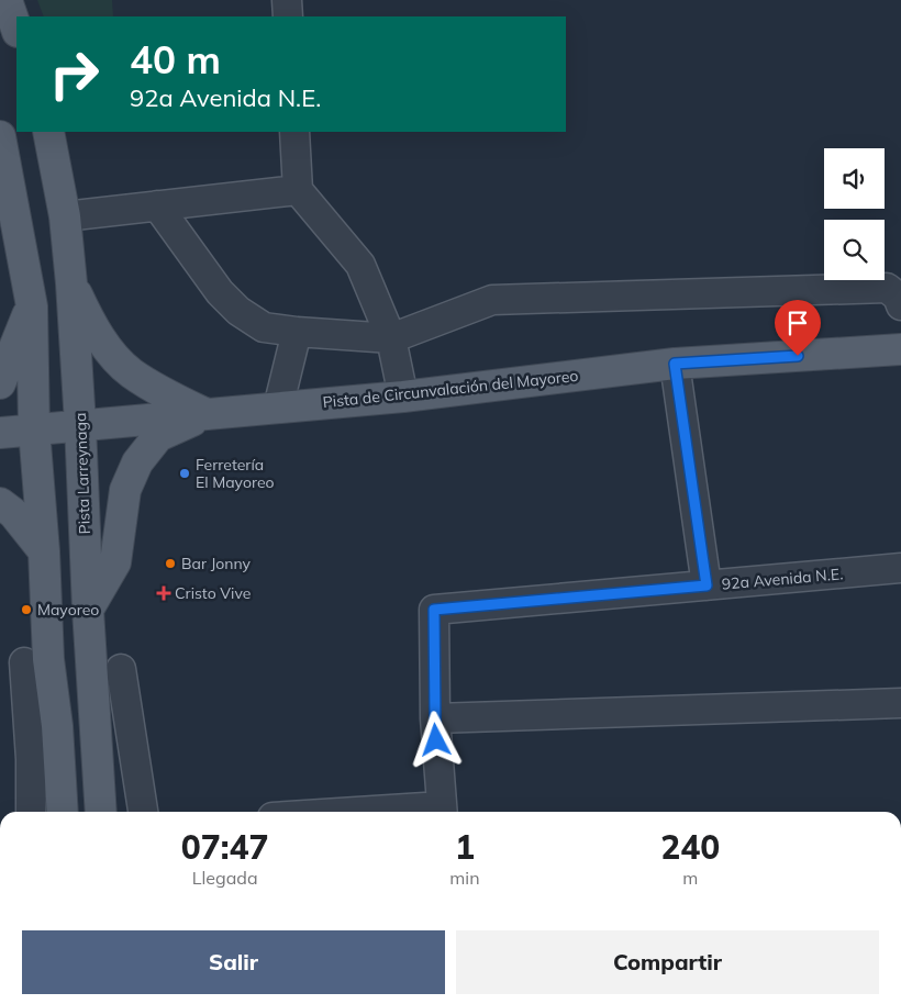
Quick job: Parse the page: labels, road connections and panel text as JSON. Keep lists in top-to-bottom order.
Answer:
{
  "streets": {
    "main road": ["Pista de Circunvalación del Mayoreo", "Pista Larreynaga"],
    "street": ["92a Avenida N.E."]
  },
  "crossings": [
    ["Pista de Circunvalación del Mayoreo", "Pista Larreynaga"]
  ],
  "places": {
    "other": ["Ferretería El Mayoreo", "Bar Jonny", "Mayoreo"],
    "health": ["Cristo Vive"]
  },
  "page": {
    "turn": ["40 m", "92a Avenida N.E."],
    "eta": [
      "07:47",
      "Llegada",
      "1",
      "min",
      "240",
      "m"
    ],
    "buttons": ["Salir", "Compartir"]
  }
}
